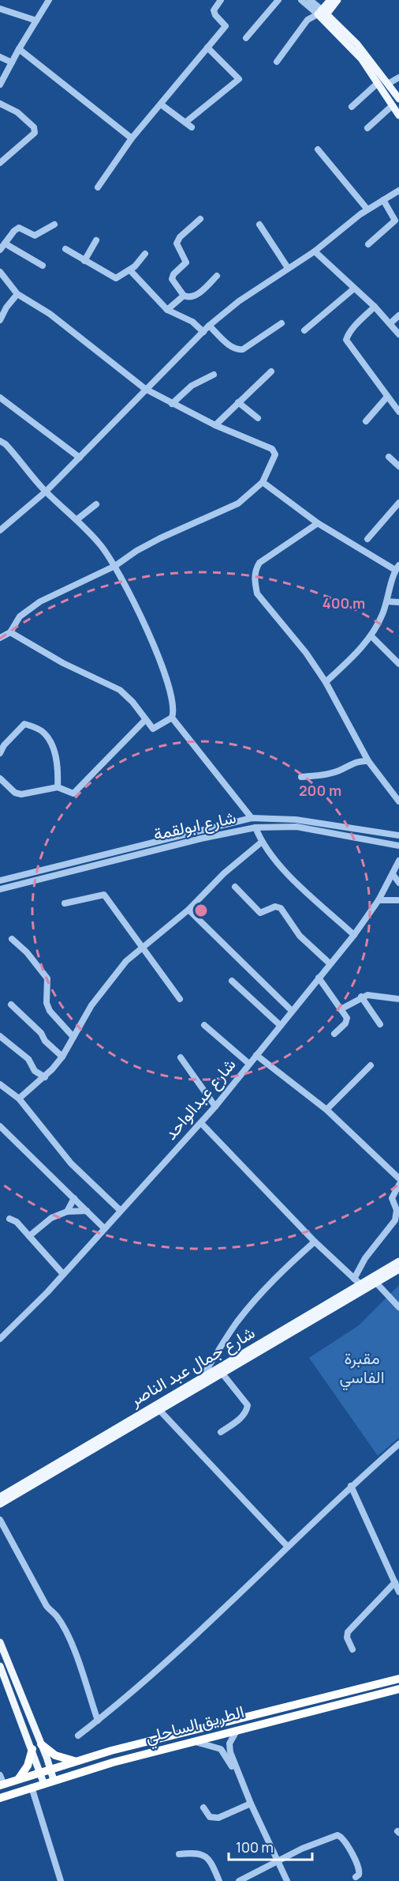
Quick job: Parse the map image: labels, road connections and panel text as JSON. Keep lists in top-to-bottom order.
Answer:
{
  "streets": {
    "highway": ["الطريق الساحلي"],
    "main road": ["شارع جمال عبد الناصر"],
    "street": ["شارع ابولقمة", "شارع عبدالواحد"]
  },
  "parks": ["مقبرة الفاسي"],
  "scale_bar": "100 m",
  "rings": ["400 m", "200 m"]
}
